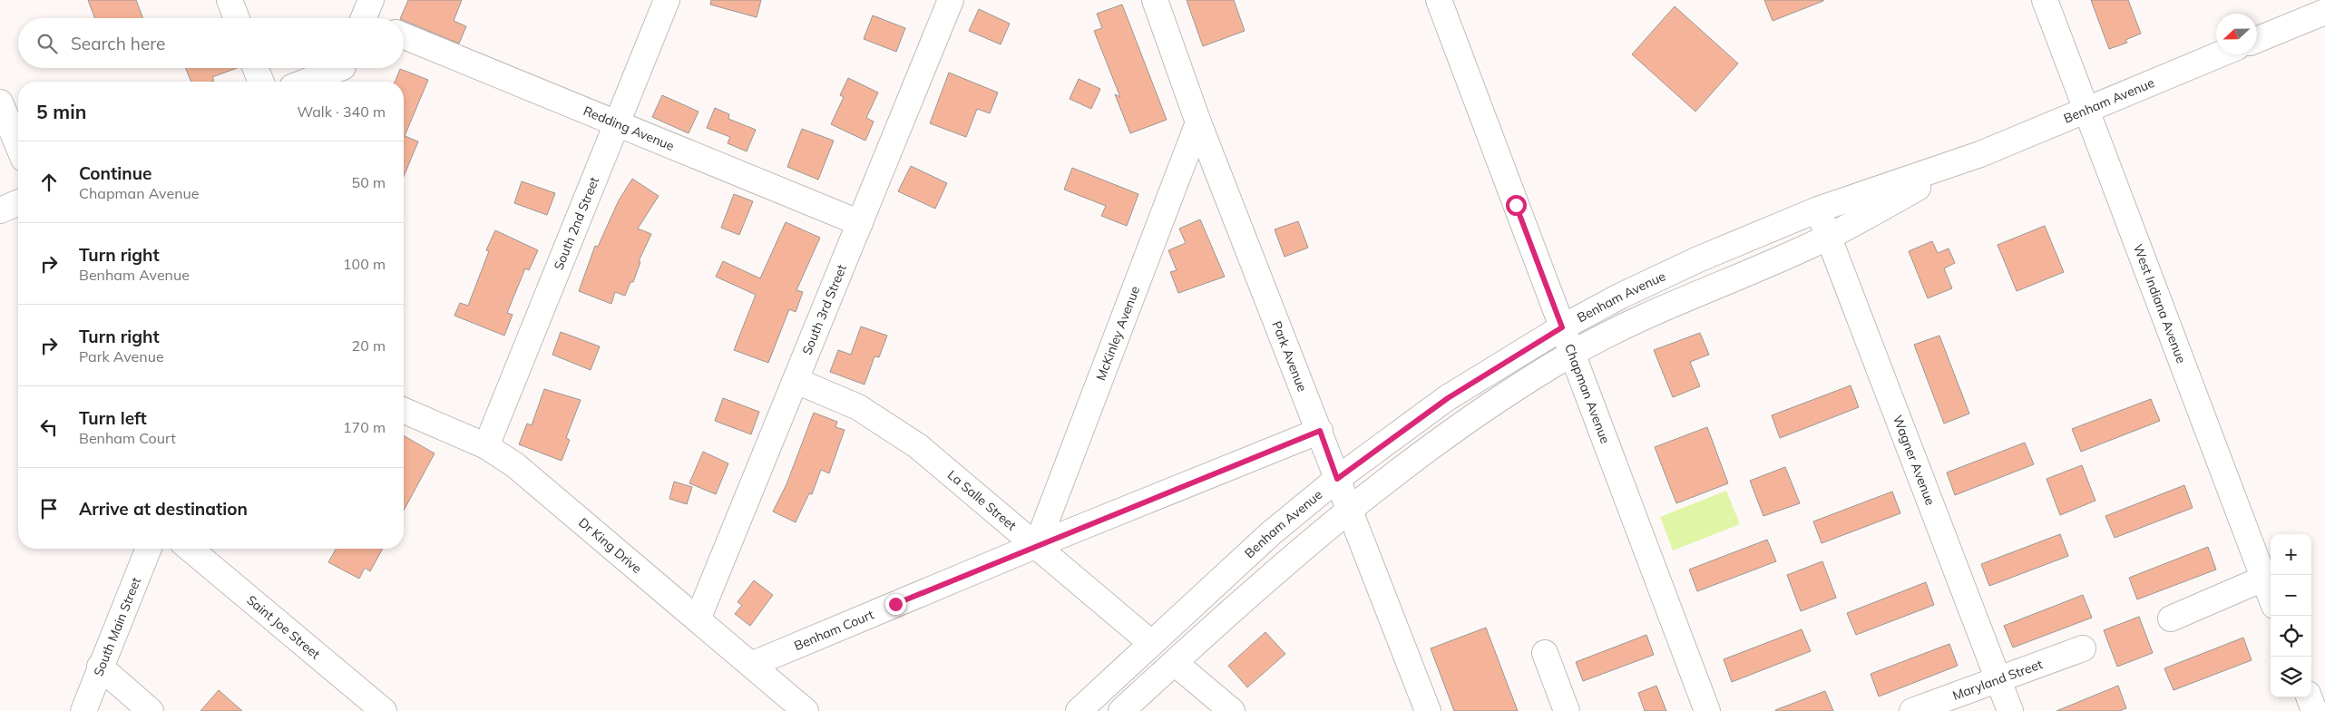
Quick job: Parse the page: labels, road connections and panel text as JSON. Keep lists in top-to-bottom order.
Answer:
{
  "streets": {
    "street": [
      "Benham Avenue",
      "Redding Avenue",
      "South 2nd Street",
      "West Indiana Avenue",
      "South 3rd Street",
      "McKinley Avenue",
      "Park Avenue",
      "Chapman Avenue",
      "Wagner Avenue",
      "La Salle Street",
      "Dr King Drive",
      "South Main Street",
      "Saint Joe Street",
      "Benham Court",
      "Maryland Street"
    ]
  },
  "crossings": [
    ["Benham Avenue", "West Indiana Avenue"],
    ["Benham Avenue", "Park Avenue"],
    ["Benham Avenue", "Chapman Avenue"],
    ["Benham Avenue", "Wagner Avenue"],
    ["Benham Avenue", "La Salle Street"],
    ["Redding Avenue", "South 2nd Street"],
    ["Redding Avenue", "South 3rd Street"],
    ["South 2nd Street", "Dr King Drive"],
    ["South 3rd Street", "La Salle Street"],
    ["South 3rd Street", "Dr King Drive"],
    ["McKinley Avenue", "Park Avenue"],
    ["McKinley Avenue", "La Salle Street"],
    ["McKinley Avenue", "Benham Court"],
    ["Park Avenue", "Benham Court"],
    ["Wagner Avenue", "Maryland Street"],
    ["La Salle Street", "Benham Court"],
    ["Dr King Drive", "Benham Court"]
  ],
  "north": "left",
  "page": {
    "search": "Search here",
    "heading": ["5 min", "Walk · 340 m"],
    "list": [
      ["Continue", "Chapman Avenue", "50 m"],
      ["Turn right", "Benham Avenue", "100 m"],
      ["Turn right", "Park Avenue", "20 m"],
      ["Turn left", "Benham Court", "170 m"],
      "Arrive at destination"
    ],
    "map_buttons": ["+", "−"]
  }
}
